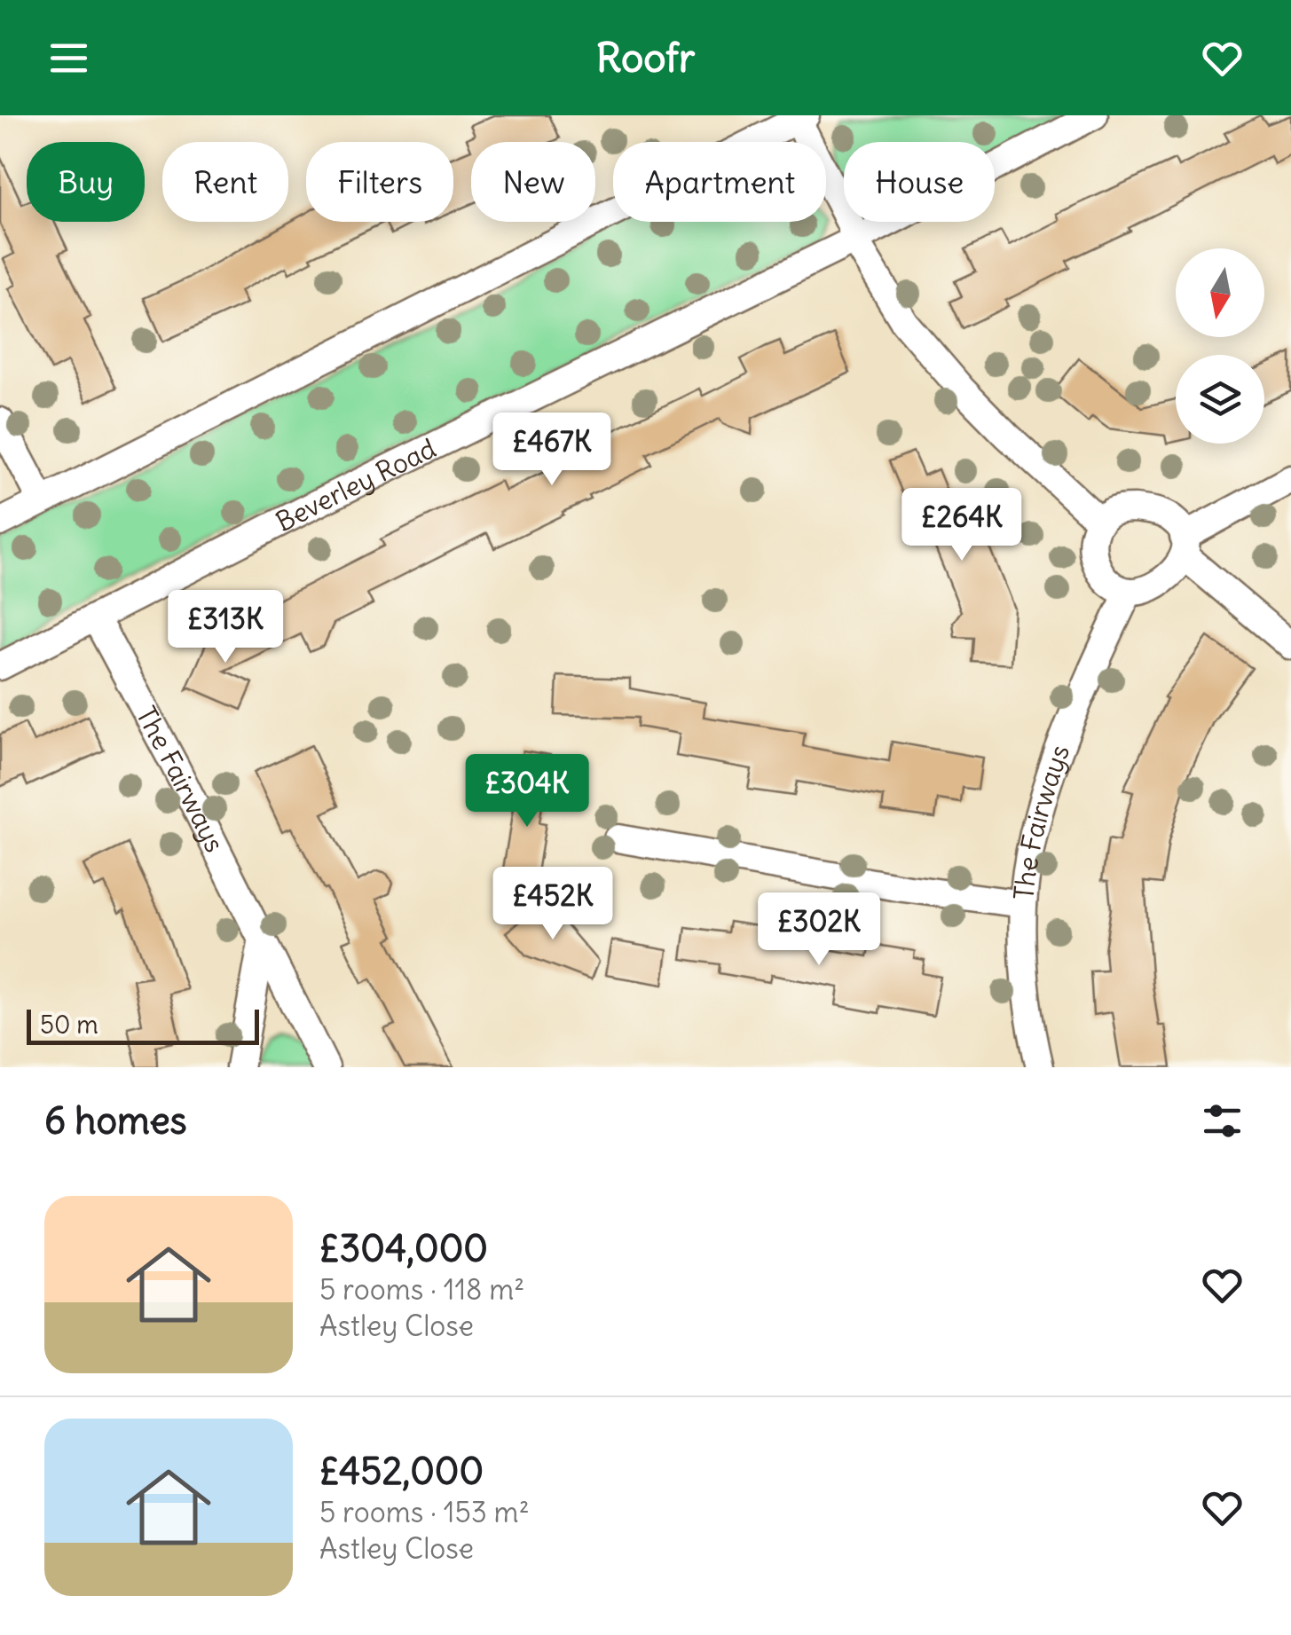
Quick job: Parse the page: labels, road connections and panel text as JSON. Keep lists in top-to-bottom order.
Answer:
{
  "streets": {
    "street": ["Beverley Road", "The Fairways"]
  },
  "crossings": [
    ["Beverley Road", "The Fairways"]
  ],
  "scale_bar": "50 m",
  "north": "bottom",
  "page": {
    "header": "Roofr",
    "chip": [
      "Buy",
      "Rent",
      "Filters",
      "New",
      "Apartment",
      "House"
    ],
    "price": [
      "£467K",
      "£264K",
      "£313K",
      "£304K",
      "£452K",
      "£302K"
    ],
    "scale": "50 m",
    "heading": "6 homes",
    "list": [
      {
        "name": "£304,000",
        "note": "5 rooms · 118 m² · Astley Close"
      },
      {
        "name": "£452,000",
        "note": "5 rooms · 153 m² · Astley Close"
      }
    ]
  }
}
